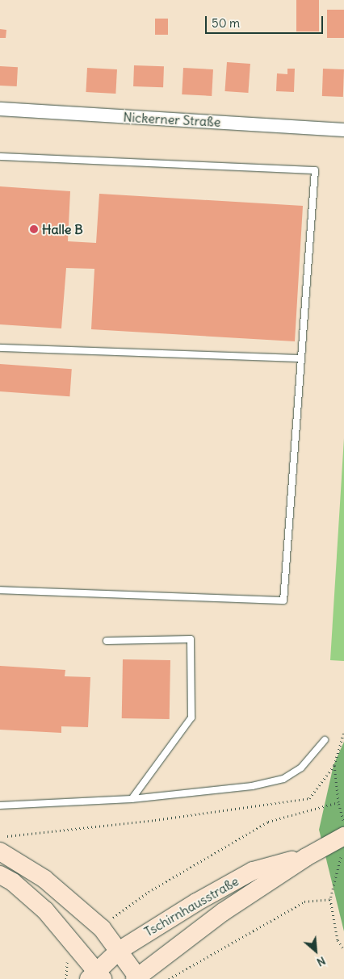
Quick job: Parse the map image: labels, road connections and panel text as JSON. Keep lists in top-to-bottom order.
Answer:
{
  "streets": {
    "main road": ["Tschirnhausstraße"],
    "street": ["Nickerner Straße"]
  },
  "places": ["Halle B"],
  "scale_bar": "50 m",
  "north": "bottom right"
}
